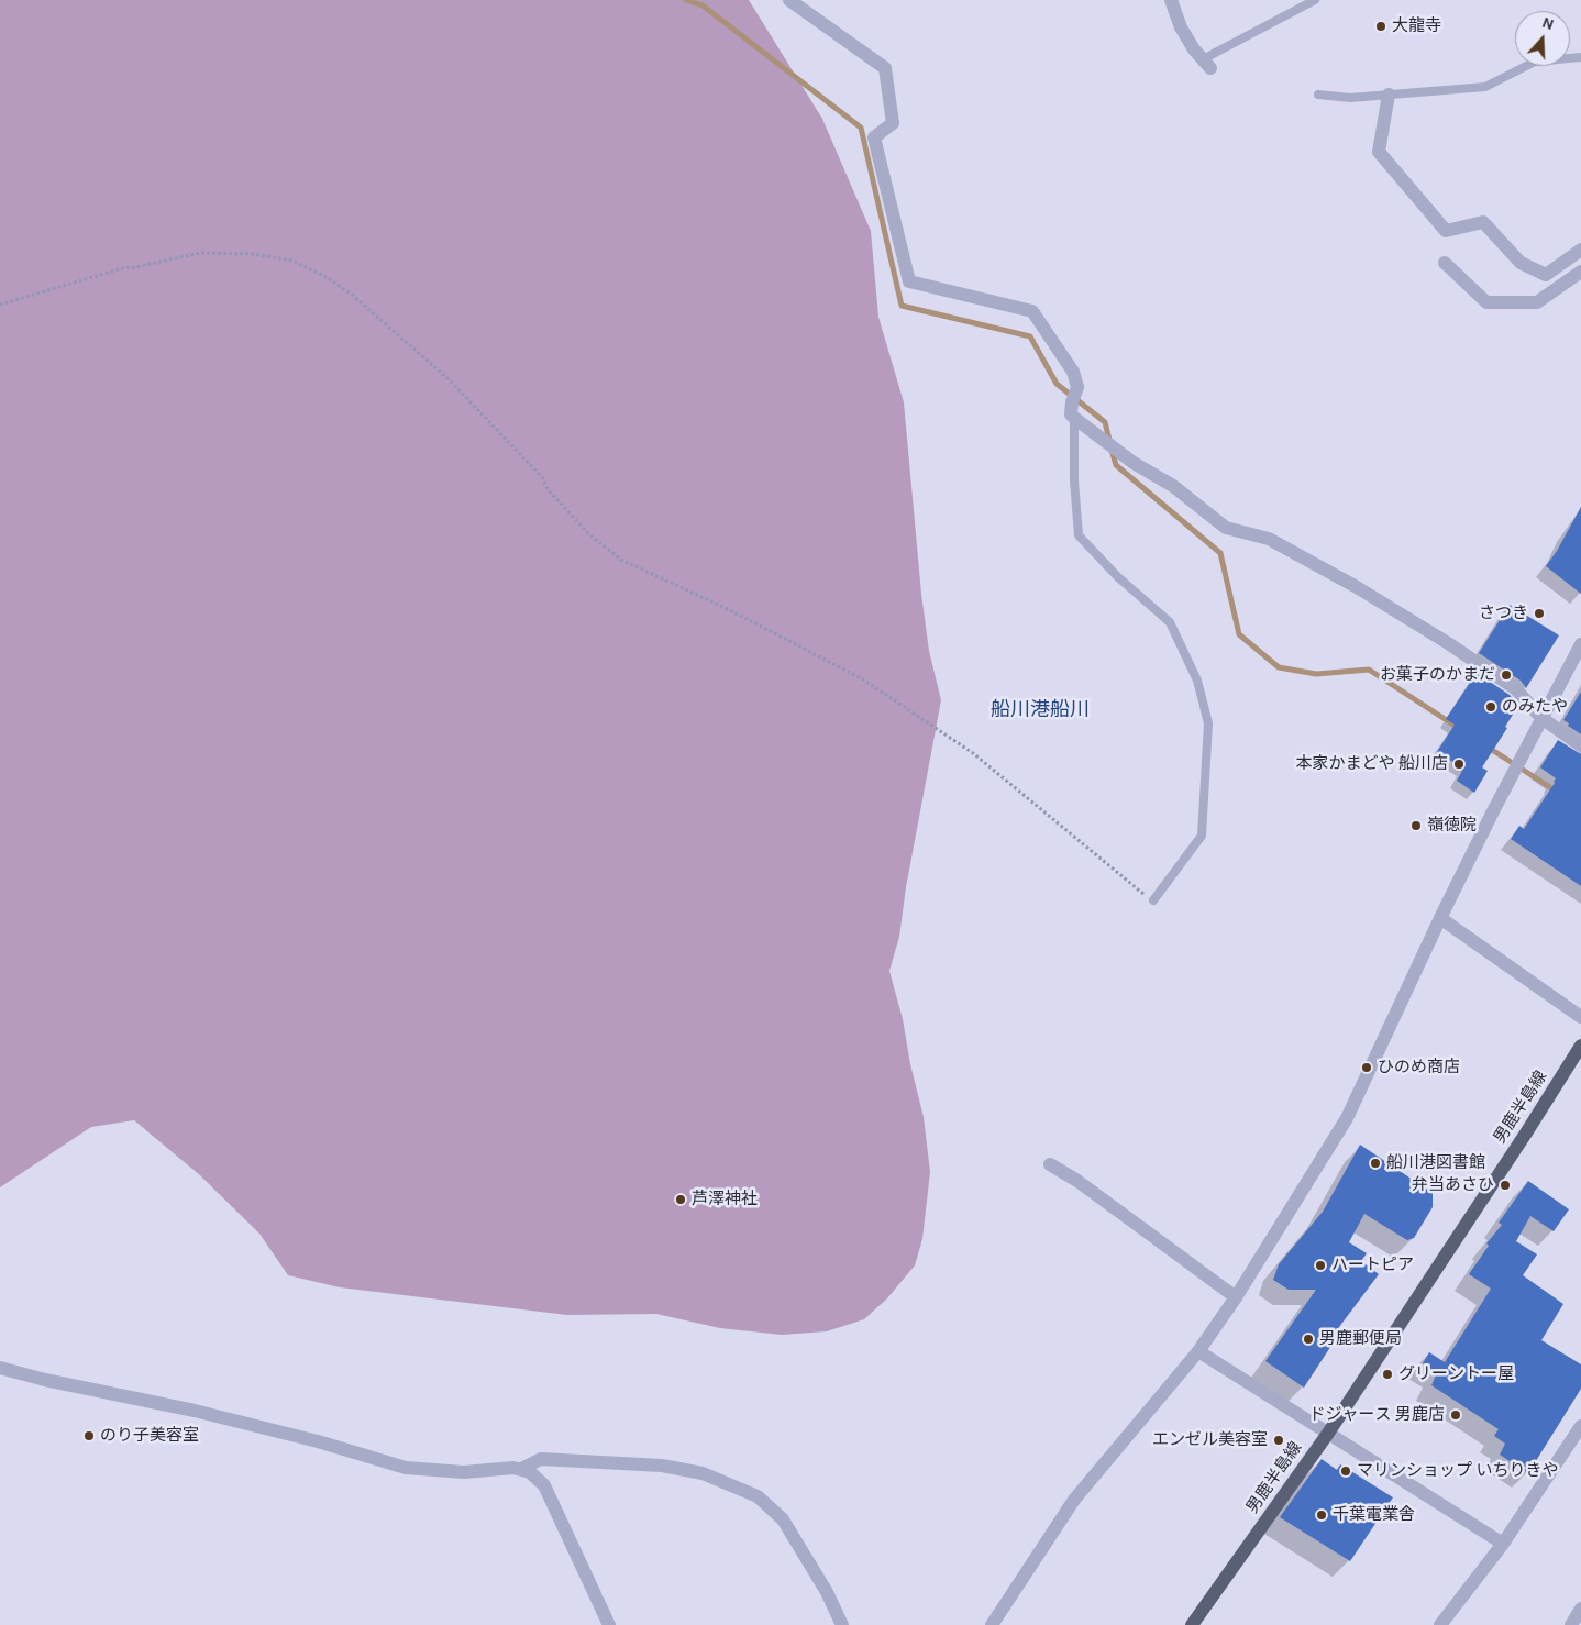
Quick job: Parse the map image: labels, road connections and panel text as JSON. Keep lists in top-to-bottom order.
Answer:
{
  "streets": {
    "main road": ["男鹿半島線"]
  },
  "districts": ["船川港船川"],
  "places": [
    "大龍寺",
    "さつき",
    "お菓子のかまだ",
    "のみたや",
    "本家かまどや 船川店",
    "嶺徳院",
    "ひのめ商店",
    "船川港図書館",
    "弁当あさひ",
    "芦澤神社",
    "ハートピア",
    "男鹿郵便局",
    "グリーントー屋",
    "ドジャース 男鹿店",
    "のり子美容室",
    "エンゼル美容室",
    "マリンショップ いちりきや",
    "千葉電業舎"
  ],
  "north": "top"
}
